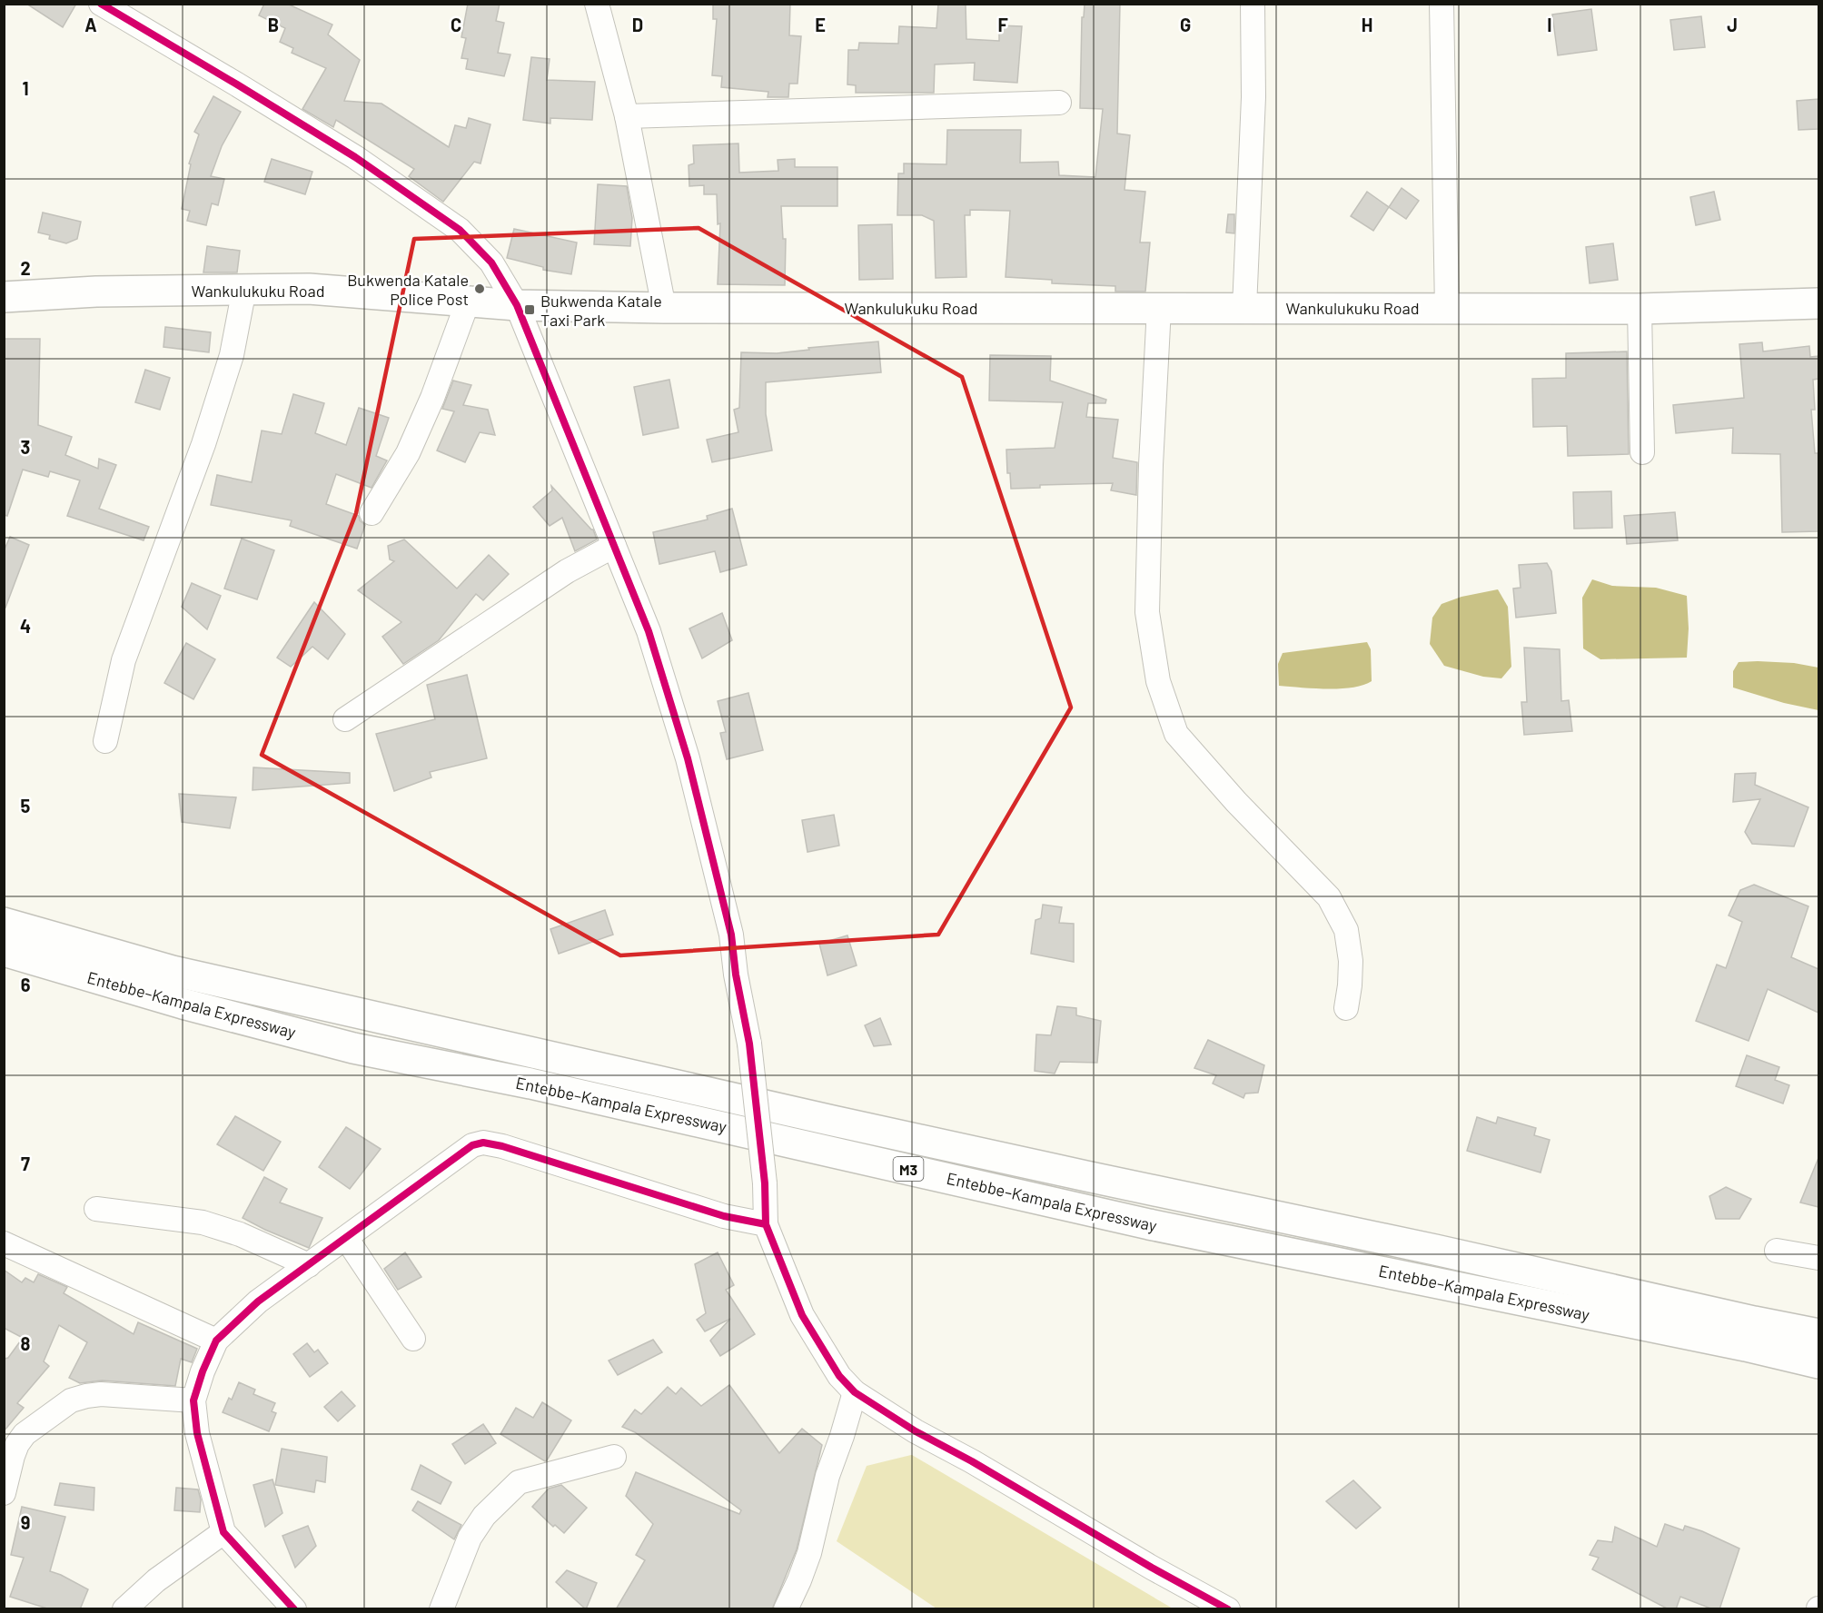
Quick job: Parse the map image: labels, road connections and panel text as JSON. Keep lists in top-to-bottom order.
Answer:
{
  "streets": {
    "main road": ["Wankulukuku Road", "Entebbe–Kampala Expressway", "M3"]
  },
  "places": {
    "other": ["Bukwenda Katale Police Post"],
    "transit": ["Bukwenda Katale Taxi Park"]
  },
  "grid": {
    "columns": [
      "A",
      "B",
      "C",
      "D",
      "E",
      "F",
      "G",
      "H",
      "I",
      "J"
    ],
    "rows": [
      "1",
      "2",
      "3",
      "4",
      "5",
      "6",
      "7",
      "8",
      "9"
    ]
  }
}
